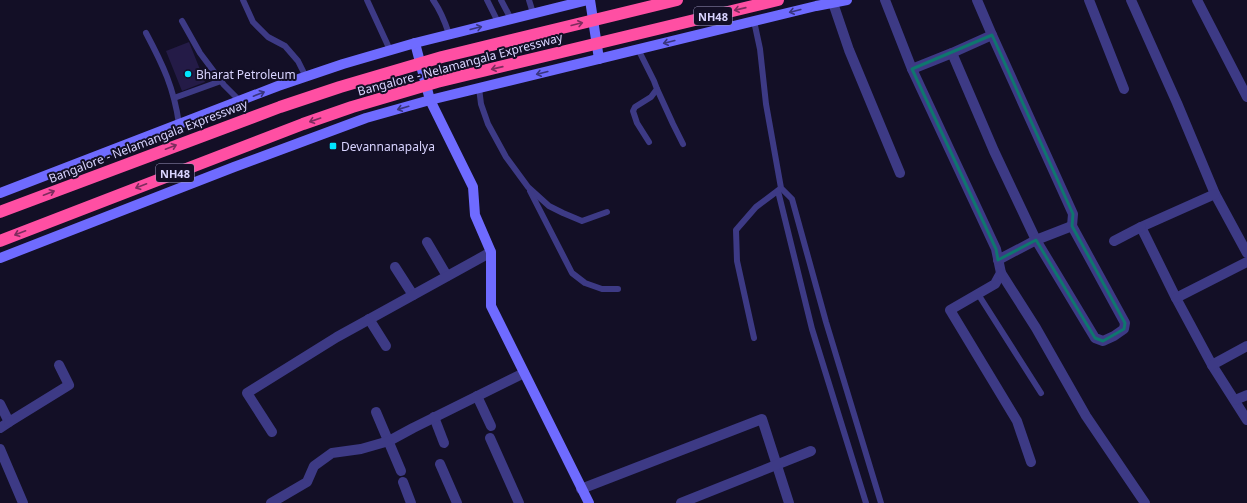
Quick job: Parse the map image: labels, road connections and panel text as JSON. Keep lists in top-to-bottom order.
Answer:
{
  "streets": {
    "highway": ["NH48", "Bangalore - Nelamangala Expressway"]
  },
  "places": {
    "other": ["Bharat Petroleum"],
    "transit": ["Devannanapalya"]
  }
}
